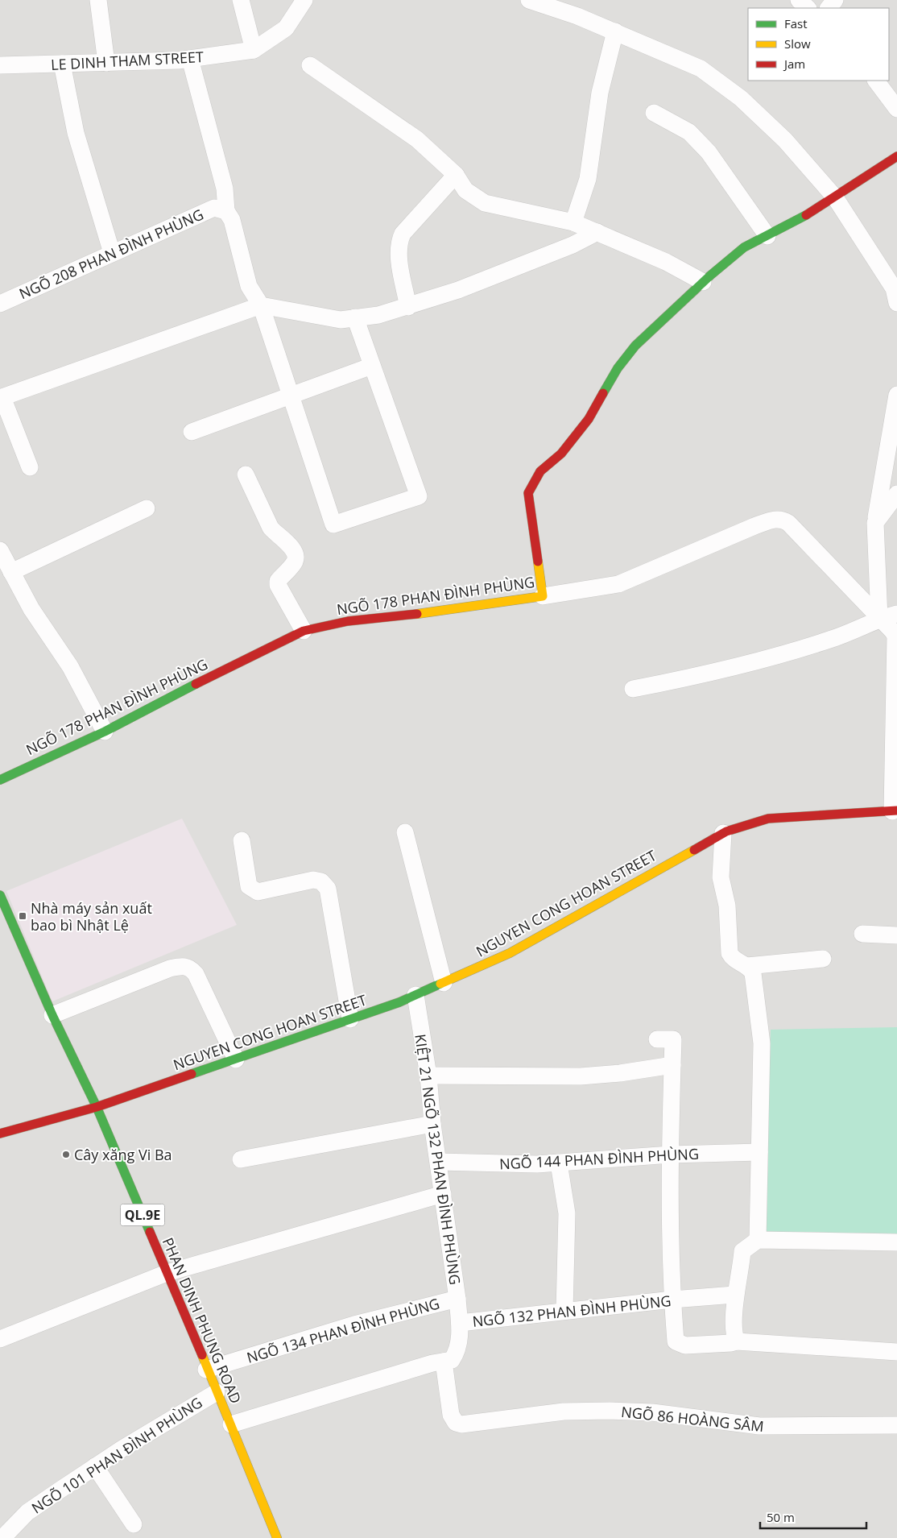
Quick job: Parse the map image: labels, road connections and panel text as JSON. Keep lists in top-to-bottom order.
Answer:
{
  "streets": {
    "main road": [
      "NGÕ 178 PHAN ĐÌNH PHÙNG",
      "NGUYEN CONG HOAN STREET",
      "QL.9E",
      "PHAN DINH PHUNG ROAD"
    ],
    "street": [
      "LE DINH THAM STREET",
      "NGÕ 208 PHAN ĐÌNH PHÙNG",
      "NGÕ 144 PHAN ĐÌNH PHÙNG",
      "KIỆT 21 NGÕ 132 PHAN ĐÌNH PHÙNG",
      "NGÕ 132 PHAN ĐÌNH PHÙNG",
      "NGÕ 134 PHAN ĐÌNH PHÙNG",
      "NGÕ 86 HOÀNG SÂM",
      "NGÕ 101 PHAN ĐÌNH PHÙNG"
    ]
  },
  "crossings": [
    ["NGUYEN CONG HOAN STREET", "KIỆT 21 NGÕ 132 PHAN ĐÌNH PHÙNG"],
    ["NGUYEN CONG HOAN STREET", "PHAN DINH PHUNG ROAD"],
    ["NGÕ 144 PHAN ĐÌNH PHÙNG", "KIỆT 21 NGÕ 132 PHAN ĐÌNH PHÙNG"],
    ["KIỆT 21 NGÕ 132 PHAN ĐÌNH PHÙNG", "NGÕ 132 PHAN ĐÌNH PHÙNG"],
    ["KIỆT 21 NGÕ 132 PHAN ĐÌNH PHÙNG", "NGÕ 134 PHAN ĐÌNH PHÙNG"],
    ["NGÕ 132 PHAN ĐÌNH PHÙNG", "PHAN DINH PHUNG ROAD"],
    ["NGÕ 132 PHAN ĐÌNH PHÙNG", "NGÕ 86 HOÀNG SÂM"],
    ["PHAN DINH PHUNG ROAD", "NGÕ 134 PHAN ĐÌNH PHÙNG"],
    ["PHAN DINH PHUNG ROAD", "NGÕ 101 PHAN ĐÌNH PHÙNG"]
  ],
  "places": {
    "transit": ["Nhà máy sản xuất bao bì Nhật Lệ"],
    "other": ["Cây xăng Vi Ba"]
  },
  "legend": ["Fast", "Slow", "Jam"],
  "scale_bar": "50 m"
}
